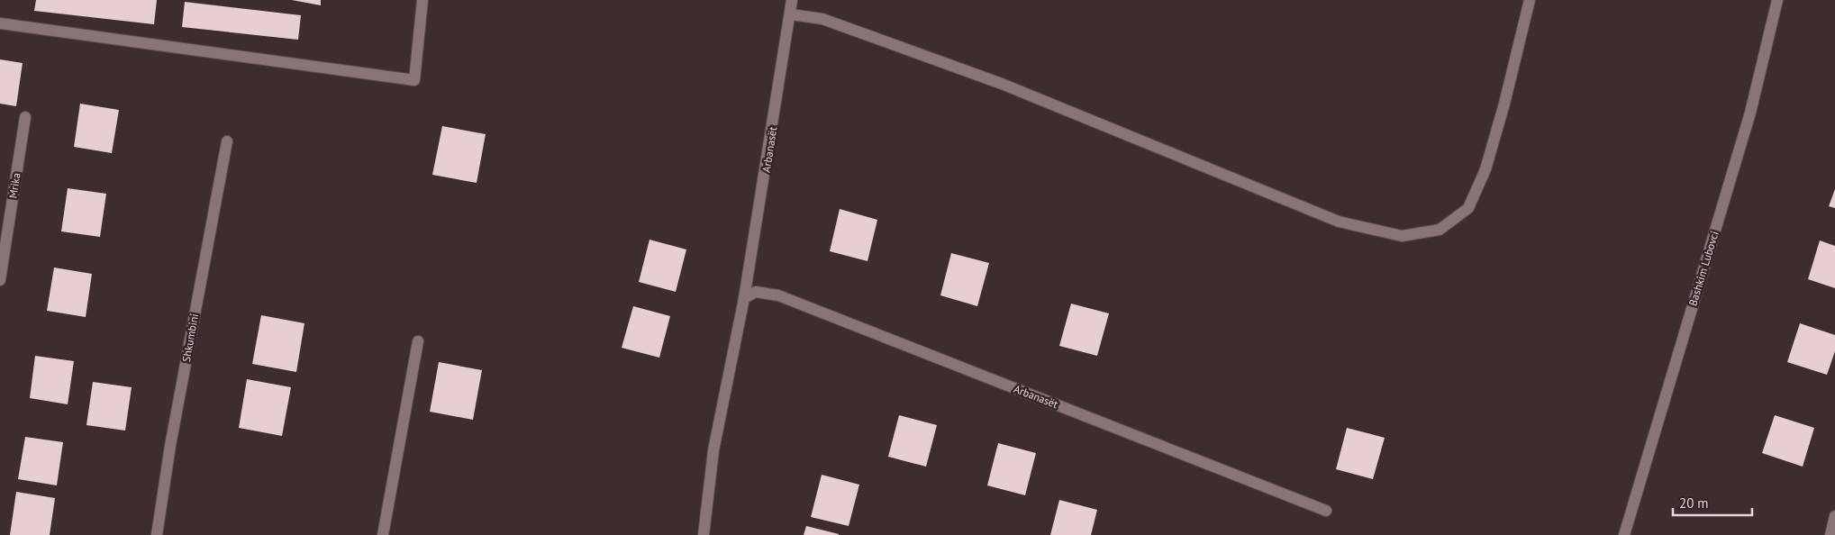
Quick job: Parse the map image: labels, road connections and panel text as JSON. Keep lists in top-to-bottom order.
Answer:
{
  "streets": {
    "street": [
      "Arbanasët",
      "Mrika",
      "Bashkim Lubovci",
      "Shkumbini"
    ]
  },
  "scale_bar": "20 m"
}
